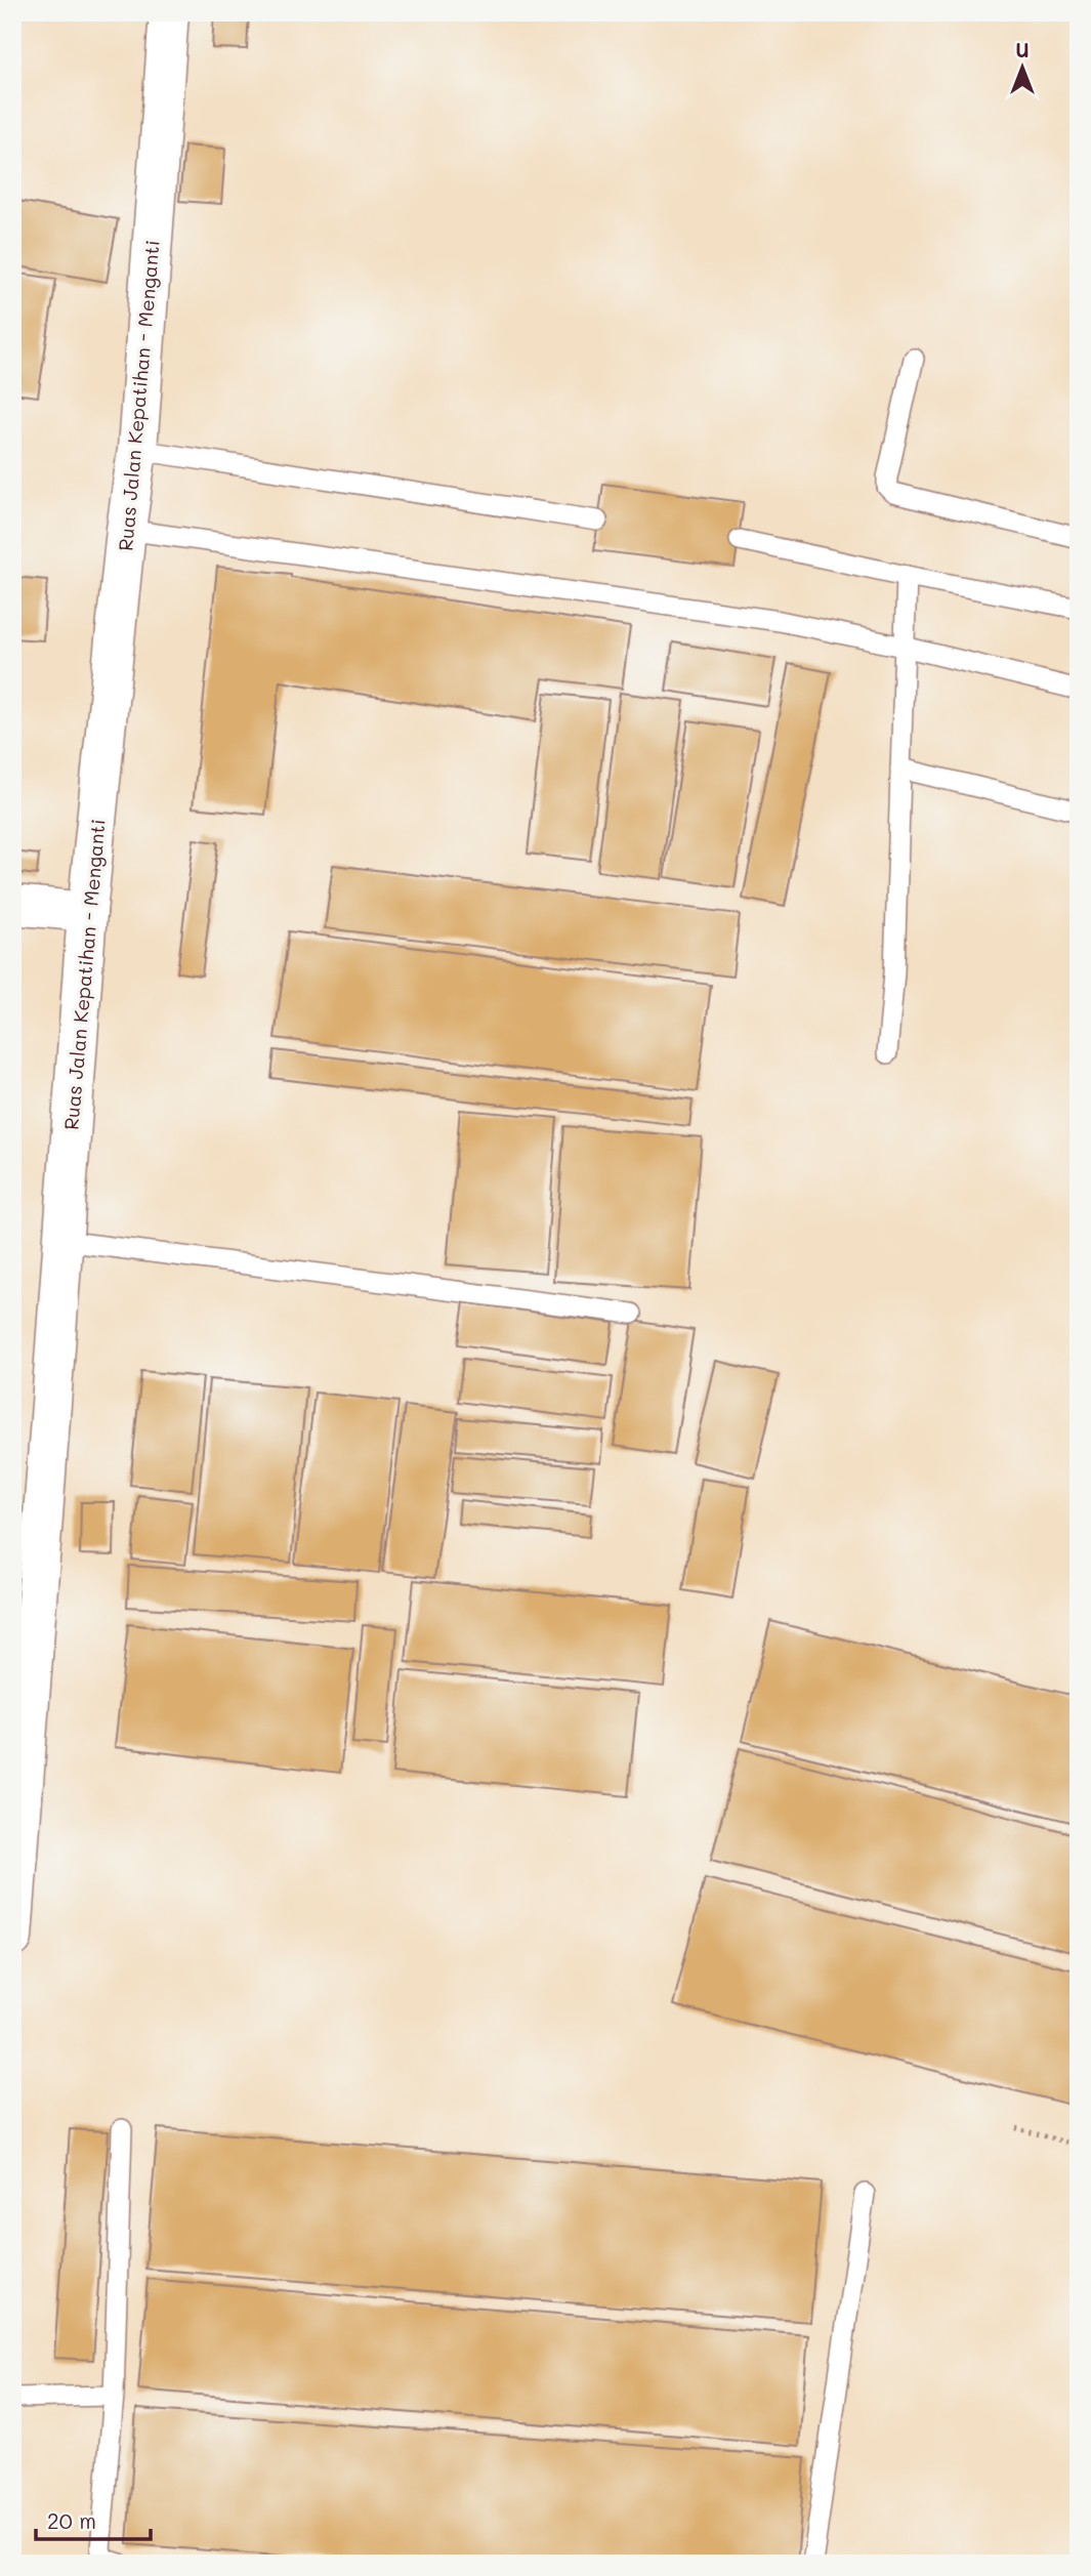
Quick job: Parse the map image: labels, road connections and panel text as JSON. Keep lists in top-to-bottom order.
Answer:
{
  "streets": {
    "main road": ["Ruas Jalan Kepatihan - Menganti"]
  },
  "scale_bar": "20 m",
  "north": "top"
}
